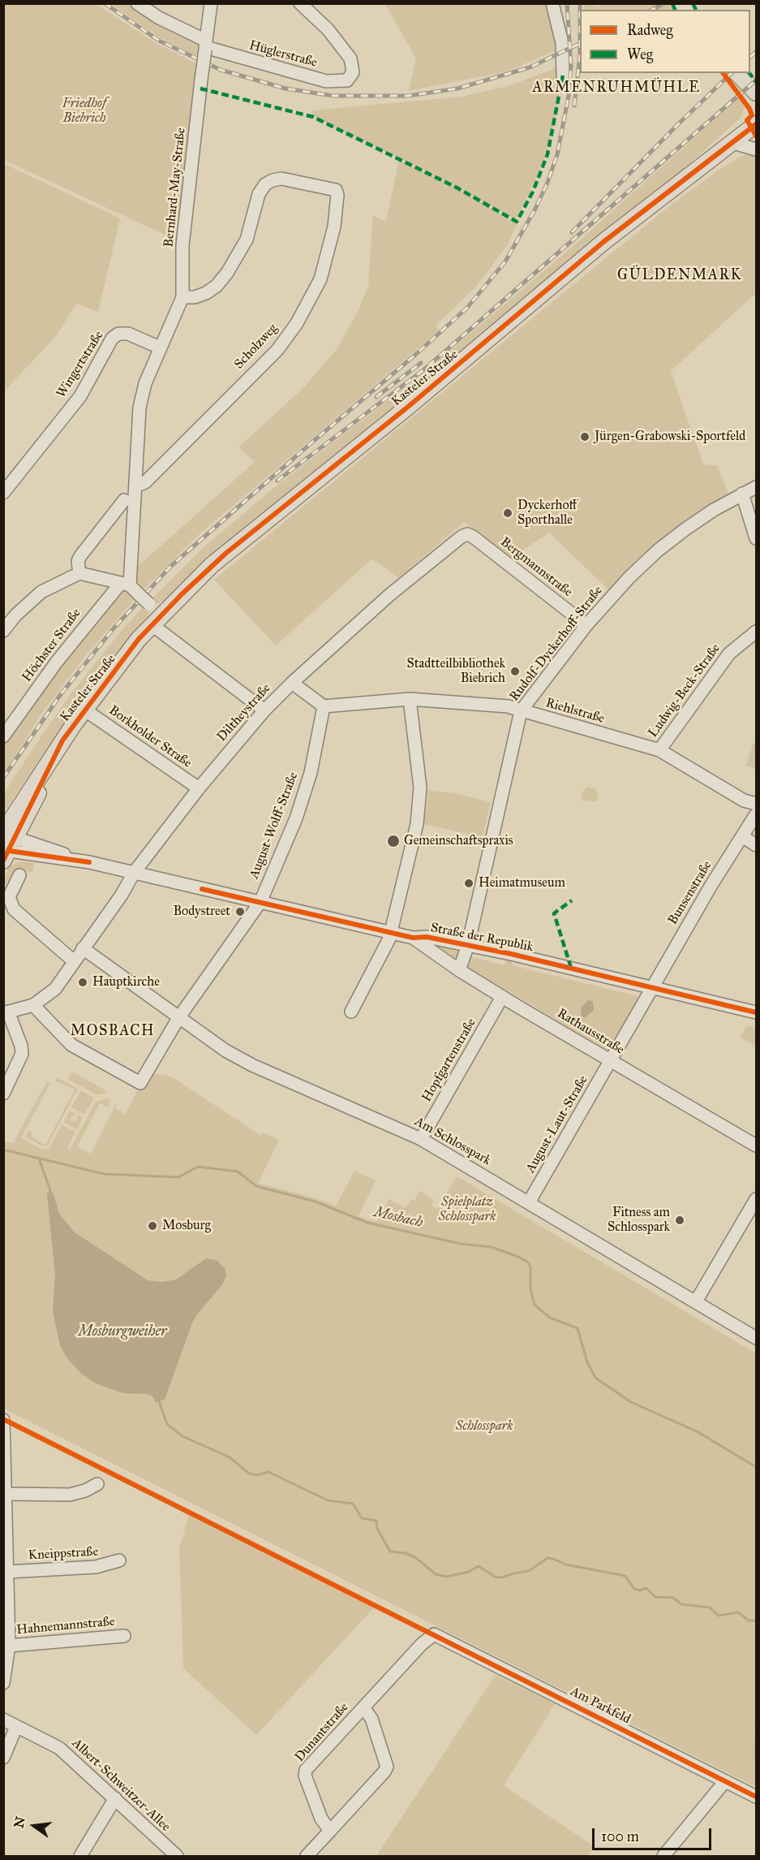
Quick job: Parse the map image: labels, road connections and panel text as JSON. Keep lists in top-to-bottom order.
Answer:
{
  "streets": {
    "main road": ["Kasteler Straße"],
    "street": [
      "Hüglerstraße",
      "Bernhard-May-Straße",
      "Scholzweg",
      "Wingertstraße",
      "Bergmannstraße",
      "Rudolf-Dyckerhoff-Straße",
      "Höchster Straße",
      "Ludwig-Beck-Straße",
      "Riehlstraße",
      "Diltheystraße",
      "Borkholder Straße",
      "August-Wolff-Straße",
      "Bunsenstraße",
      "Straße der Republik",
      "Rathausstraße",
      "Hopfgartenstraße",
      "August-Laut-Straße",
      "Am Schlosspark",
      "Kneippstraße",
      "Hahnemannstraße",
      "Am Parkfeld",
      "Dunantstraße",
      "Albert-Schweitzer-Allee"
    ]
  },
  "crossings": [
    ["Hüglerstraße", "Bernhard-May-Straße"],
    ["Bernhard-May-Straße", "Scholzweg"],
    ["Bernhard-May-Straße", "Wingertstraße"],
    ["Bernhard-May-Straße", "Höchster Straße"],
    ["Kasteler Straße", "Borkholder Straße"],
    ["Kasteler Straße", "Straße der Republik"],
    ["Bergmannstraße", "Rudolf-Dyckerhoff-Straße"],
    ["Bergmannstraße", "Diltheystraße"],
    ["Rudolf-Dyckerhoff-Straße", "Riehlstraße"],
    ["Rudolf-Dyckerhoff-Straße", "Straße der Republik"],
    ["Rudolf-Dyckerhoff-Straße", "Rathausstraße"],
    ["Ludwig-Beck-Straße", "Riehlstraße"],
    ["Riehlstraße", "August-Wolff-Straße"],
    ["Diltheystraße", "Borkholder Straße"],
    ["Diltheystraße", "August-Wolff-Straße"],
    ["Diltheystraße", "Straße der Republik"],
    ["Diltheystraße", "Am Schlosspark"],
    ["August-Wolff-Straße", "Straße der Republik"],
    ["August-Wolff-Straße", "Am Schlosspark"],
    ["Bunsenstraße", "Straße der Republik"],
    ["Bunsenstraße", "Rathausstraße"],
    ["Bunsenstraße", "August-Laut-Straße"],
    ["Straße der Republik", "Rathausstraße"],
    ["Rathausstraße", "Hopfgartenstraße"],
    ["Rathausstraße", "August-Laut-Straße"],
    ["Hopfgartenstraße", "Am Schlosspark"],
    ["August-Laut-Straße", "Am Schlosspark"],
    ["Am Parkfeld", "Dunantstraße"]
  ],
  "districts": ["ARMENRUHMÜHLE", "GÜLDENMARK", "MOSBACH"],
  "water": ["Mosbach", "Mosburgweiher"],
  "parks": ["Friedhof Biebrich", "Spielplatz Schlosspark", "Schlosspark"],
  "places": [
    "Jürgen-Grabowski-Sportfeld",
    "Dyckerhoff Sporthalle",
    "Stadtteilbibliothek Biebrich",
    "Gemeinschaftspraxis",
    "Heimatmuseum",
    "Bodystreet",
    "Hauptkirche",
    "Fitness am Schlosspark",
    "Mosburg"
  ],
  "legend": ["Radweg", "Weg"],
  "scale_bar": "100 m",
  "north": "left"
}
